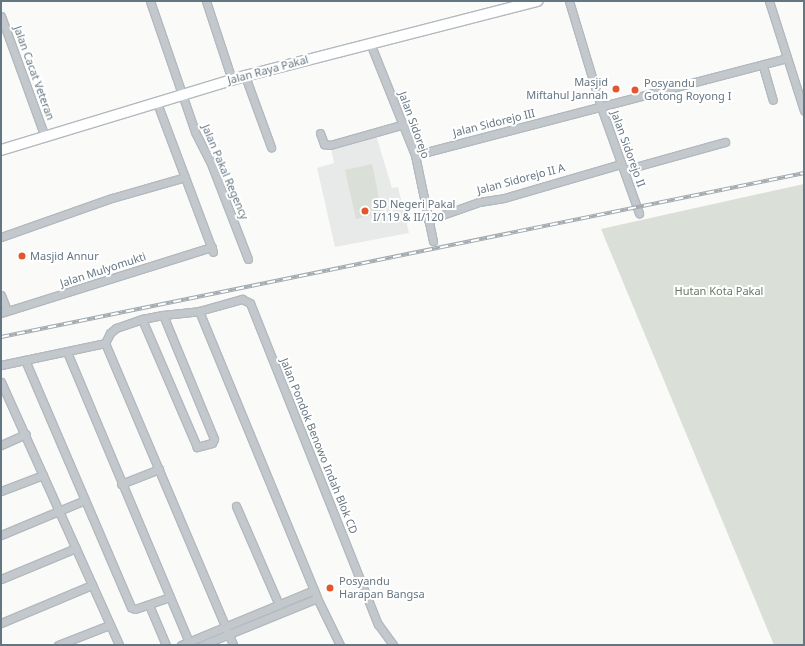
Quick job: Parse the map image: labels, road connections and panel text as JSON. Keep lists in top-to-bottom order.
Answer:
{
  "streets": {
    "main road": ["Jalan Raya Pakal"],
    "street": [
      "Jalan Cacat Veteran",
      "Jalan Sidorejo III",
      "Jalan Sidorejo",
      "Jalan Sidorejo II",
      "Jalan Pakal Regency",
      "Jalan Sidorejo II A",
      "Jalan Mulyomukti",
      "Jalan Pondok Benowo Indah Blok CD"
    ]
  },
  "crossings": [
    ["Jalan Raya Pakal", "Jalan Cacat Veteran"],
    ["Jalan Raya Pakal", "Jalan Sidorejo"],
    ["Jalan Raya Pakal", "Jalan Pakal Regency"],
    ["Jalan Raya Pakal", "Jalan Mulyomukti"],
    ["Jalan Sidorejo III", "Jalan Sidorejo"],
    ["Jalan Sidorejo III", "Jalan Sidorejo II"],
    ["Jalan Sidorejo", "Jalan Sidorejo II A"],
    ["Jalan Sidorejo II", "Jalan Sidorejo II A"]
  ],
  "parks": ["Hutan Kota Pakal"],
  "places": [
    "Masjid Miftahul Jannah",
    "Posyandu Gotong Royong I",
    "SD Negeri Pakal I/119 & II/120",
    "Masjid Annur",
    "Posyandu Harapan Bangsa"
  ]
}
